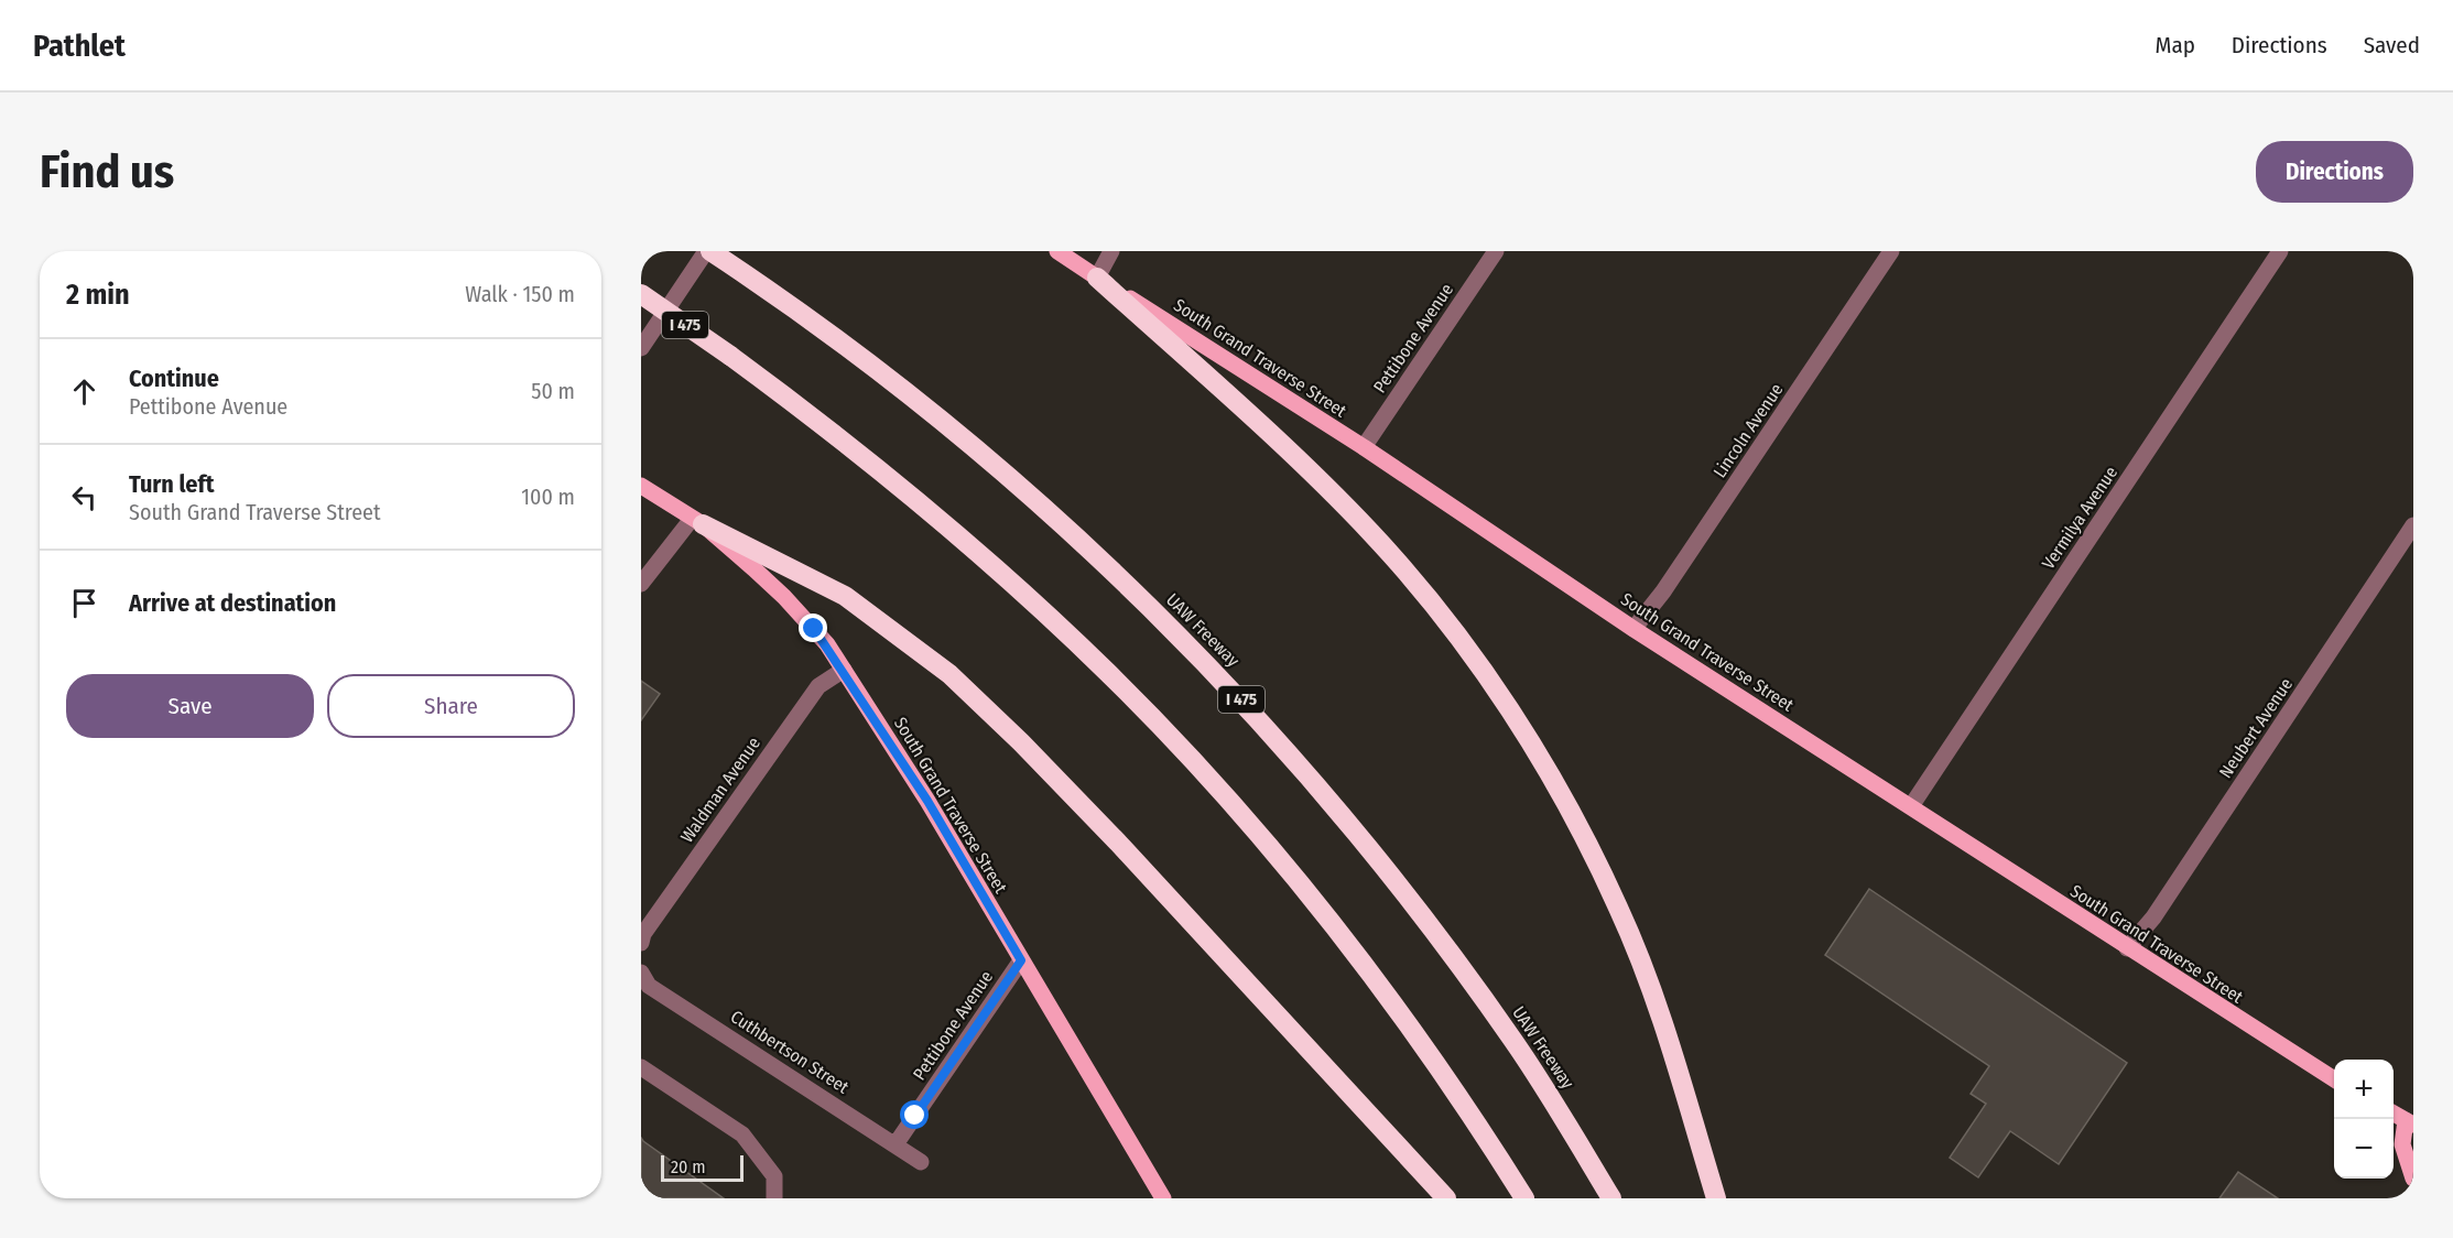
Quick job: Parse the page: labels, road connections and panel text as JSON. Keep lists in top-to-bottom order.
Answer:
{
  "streets": {
    "highway": ["I 475", "UAW Freeway"],
    "main road": ["South Grand Traverse Street"],
    "street": [
      "Pettibone Avenue",
      "Lincoln Avenue",
      "Vermilya Avenue",
      "Neubert Avenue",
      "Waldman Avenue",
      "Cuthbertson Street"
    ]
  },
  "crossings": [
    ["Pettibone Avenue", "South Grand Traverse Street"],
    ["Pettibone Avenue", "Cuthbertson Street"],
    ["South Grand Traverse Street", "Lincoln Avenue"],
    ["South Grand Traverse Street", "Vermilya Avenue"],
    ["South Grand Traverse Street", "Neubert Avenue"],
    ["South Grand Traverse Street", "Waldman Avenue"]
  ],
  "scale_bar": "20 m",
  "page": {
    "header": "Pathlet",
    "nav": ["Map", "Directions", "Saved"],
    "buttons": [
      "Directions",
      ["Save", "Share"]
    ],
    "title": "Find us",
    "heading": ["2 min", "Walk · 150 m"],
    "list": [
      ["Continue", "Pettibone Avenue", "50 m"],
      ["Turn left", "South Grand Traverse Street", "100 m"],
      "Arrive at destination"
    ],
    "map_buttons": ["+", "−"],
    "scale": "20 m"
  }
}
